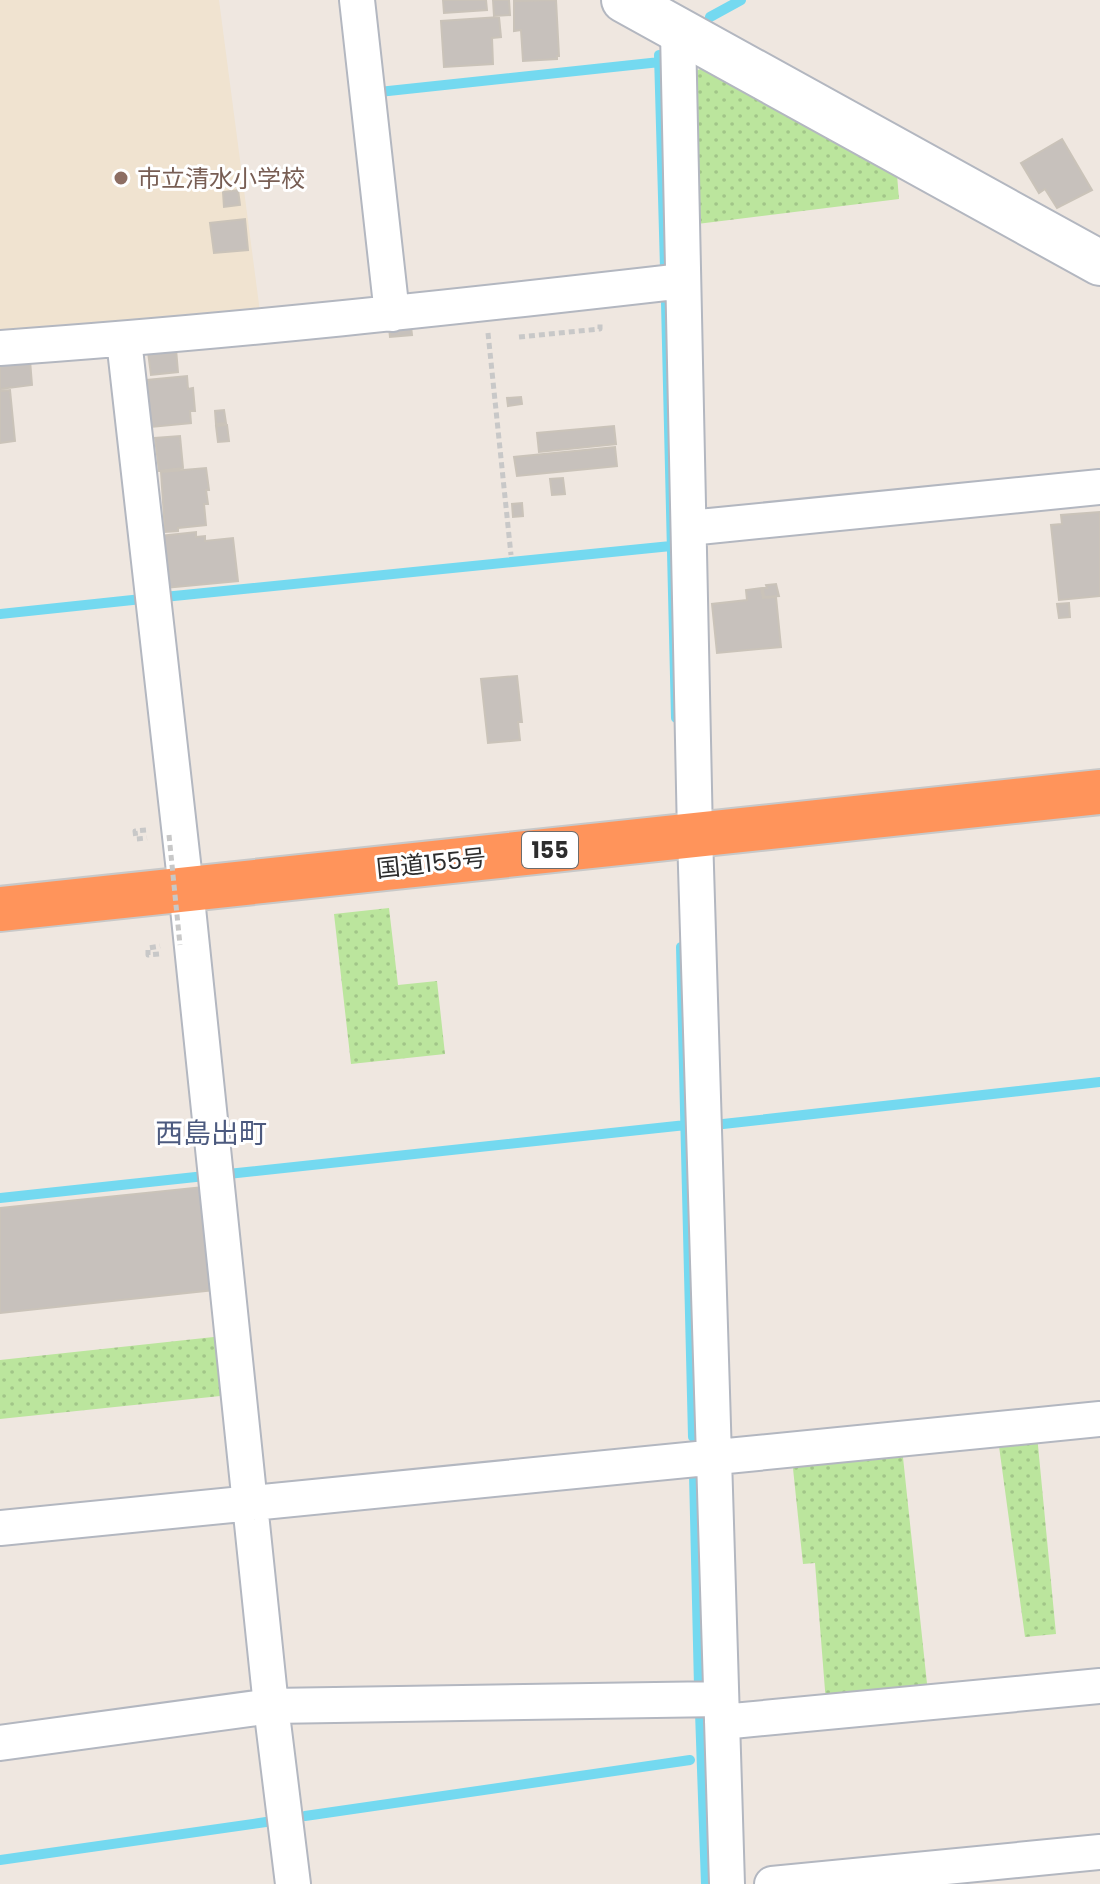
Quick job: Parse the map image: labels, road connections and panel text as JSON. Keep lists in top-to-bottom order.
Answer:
{
  "streets": {
    "highway": ["155", "国道155号"]
  },
  "districts": ["西島出町"],
  "places": ["市立清水小学校"]
}
